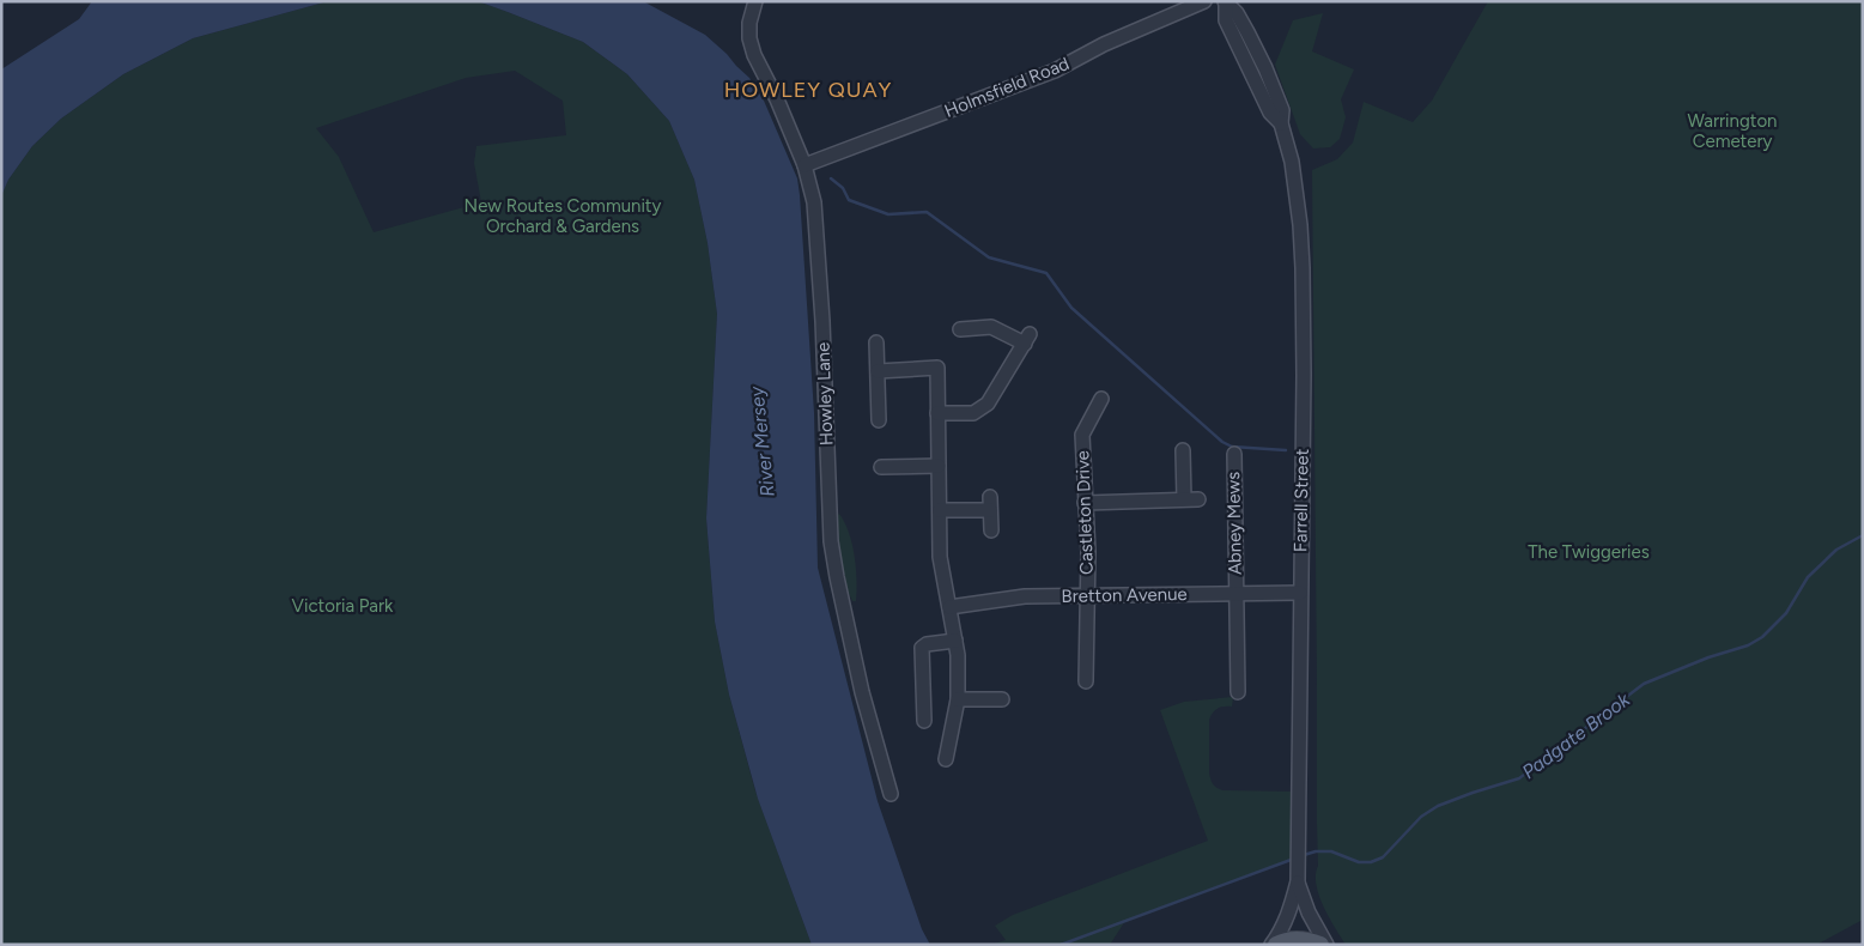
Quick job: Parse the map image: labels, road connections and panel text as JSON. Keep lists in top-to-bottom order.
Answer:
{
  "streets": {
    "street": [
      "Holmsfield Road",
      "Howley Lane",
      "Farrell Street",
      "Castleton Drive",
      "Abney Mews",
      "Bretton Avenue"
    ]
  },
  "crossings": [
    ["Holmsfield Road", "Howley Lane"],
    ["Farrell Street", "Bretton Avenue"],
    ["Castleton Drive", "Bretton Avenue"],
    ["Abney Mews", "Bretton Avenue"]
  ],
  "districts": ["HOWLEY QUAY"],
  "water": ["River Mersey", "Padgate Brook"],
  "parks": [
    "Warrington Cemetery",
    "New Routes Community Orchard & Gardens",
    "The Twiggeries",
    "Victoria Park"
  ]
}
